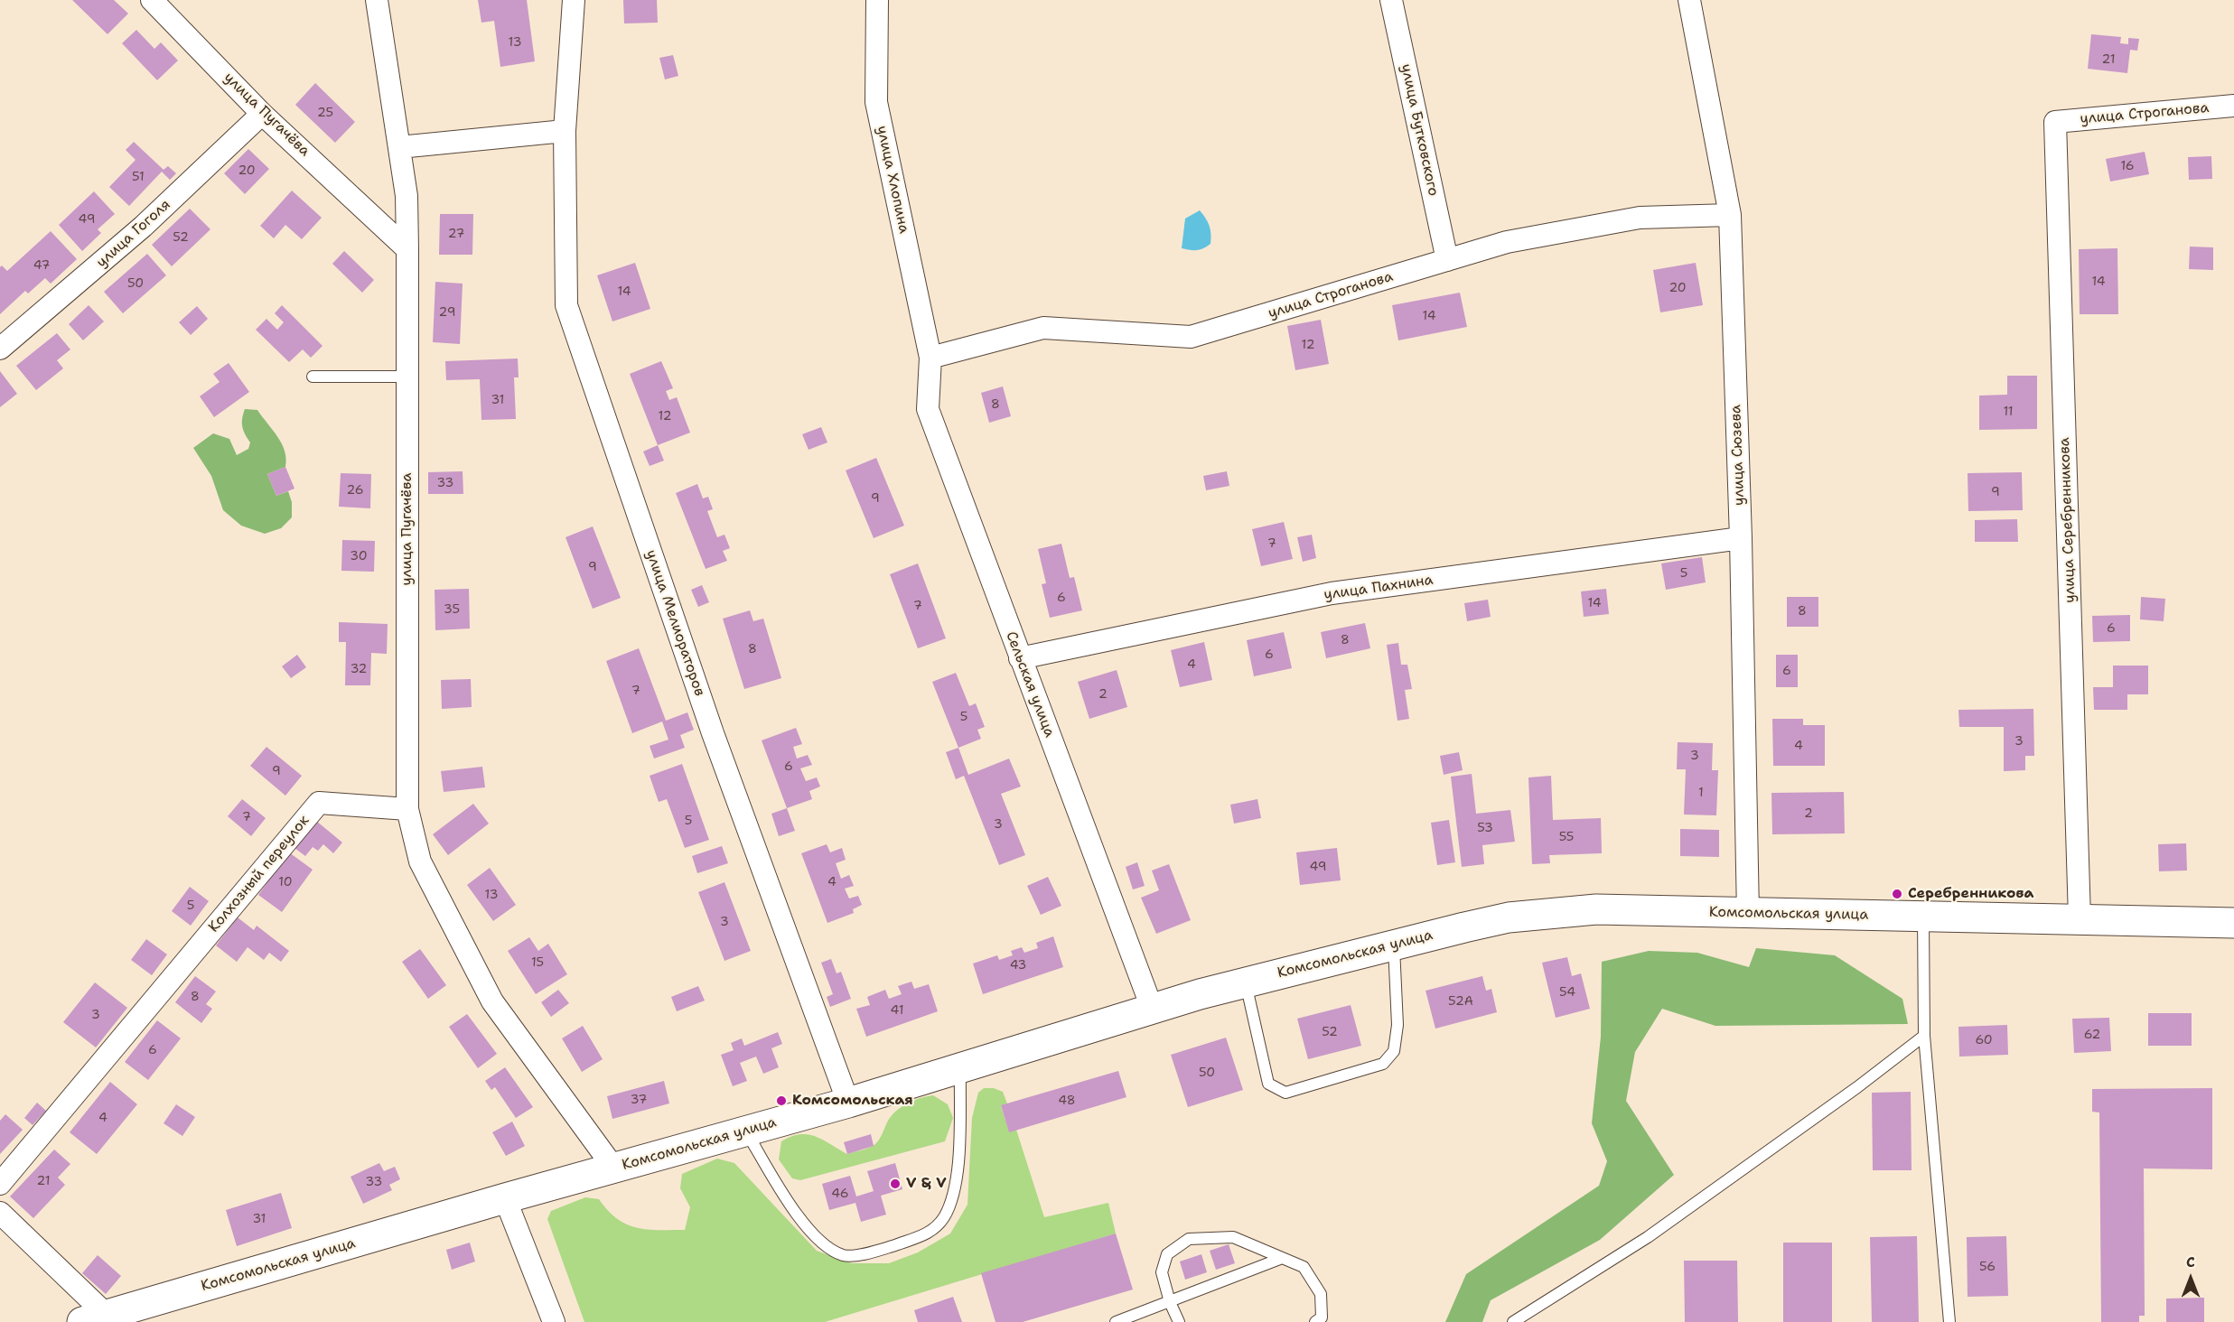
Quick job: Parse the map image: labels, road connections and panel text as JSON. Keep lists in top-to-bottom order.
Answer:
{
  "streets": {
    "main road": ["Комсомольская улица"],
    "street": [
      "улица Строганова",
      "улица Пугачёва",
      "улица Бутковского",
      "улица Хлопина",
      "улица Гоголя",
      "улица Сюзева",
      "улица Серебренникова",
      "улица Пахнина",
      "улица Мелиораторов",
      "Сельская улица",
      "Колхозный переулок"
    ]
  },
  "crossings": [
    ["улица Строганова", "улица Бутковского"],
    ["улица Строганова", "улица Хлопина"],
    ["улица Строганова", "улица Сюзева"],
    ["улица Строганова", "улица Серебренникова"],
    ["улица Строганова", "Сельская улица"],
    ["улица Пугачёва", "улица Гоголя"],
    ["улица Пугачёва", "Колхозный переулок"],
    ["улица Хлопина", "Сельская улица"],
    ["улица Сюзева", "улица Пахнина"],
    ["улица Сюзева", "Комсомольская улица"],
    ["улица Серебренникова", "Комсомольская улица"],
    ["улица Пахнина", "Сельская улица"],
    ["улица Мелиораторов", "Комсомольская улица"],
    ["Сельская улица", "Комсомольская улица"]
  ],
  "places": ["Серебренникова", "Комсомольская", "V & V"],
  "house_numbers": [
    "13",
    "21",
    "25",
    "16",
    "20",
    "51",
    "49",
    "27",
    "52",
    "47",
    "14",
    "50",
    "20",
    "14",
    "29",
    "14",
    "12",
    "31",
    "8",
    "11",
    "12",
    "33",
    "26",
    "9",
    "9",
    "7",
    "30",
    "9",
    "5",
    "6",
    "14",
    "7",
    "35",
    "8",
    "6",
    "8",
    "8",
    "6",
    "4",
    "32",
    "6",
    "7",
    "2",
    "5",
    "3",
    "4",
    "3",
    "6",
    "9",
    "1",
    "2",
    "7",
    "5",
    "3",
    "53",
    "55",
    "49",
    "10",
    "4",
    "13",
    "5",
    "3",
    "15",
    "43",
    "54",
    "8",
    "52А",
    "41",
    "3",
    "52",
    "62",
    "60",
    "6",
    "50",
    "37",
    "48",
    "4",
    "21",
    "33",
    "46",
    "31",
    "56"
  ],
  "north": "top"
}
